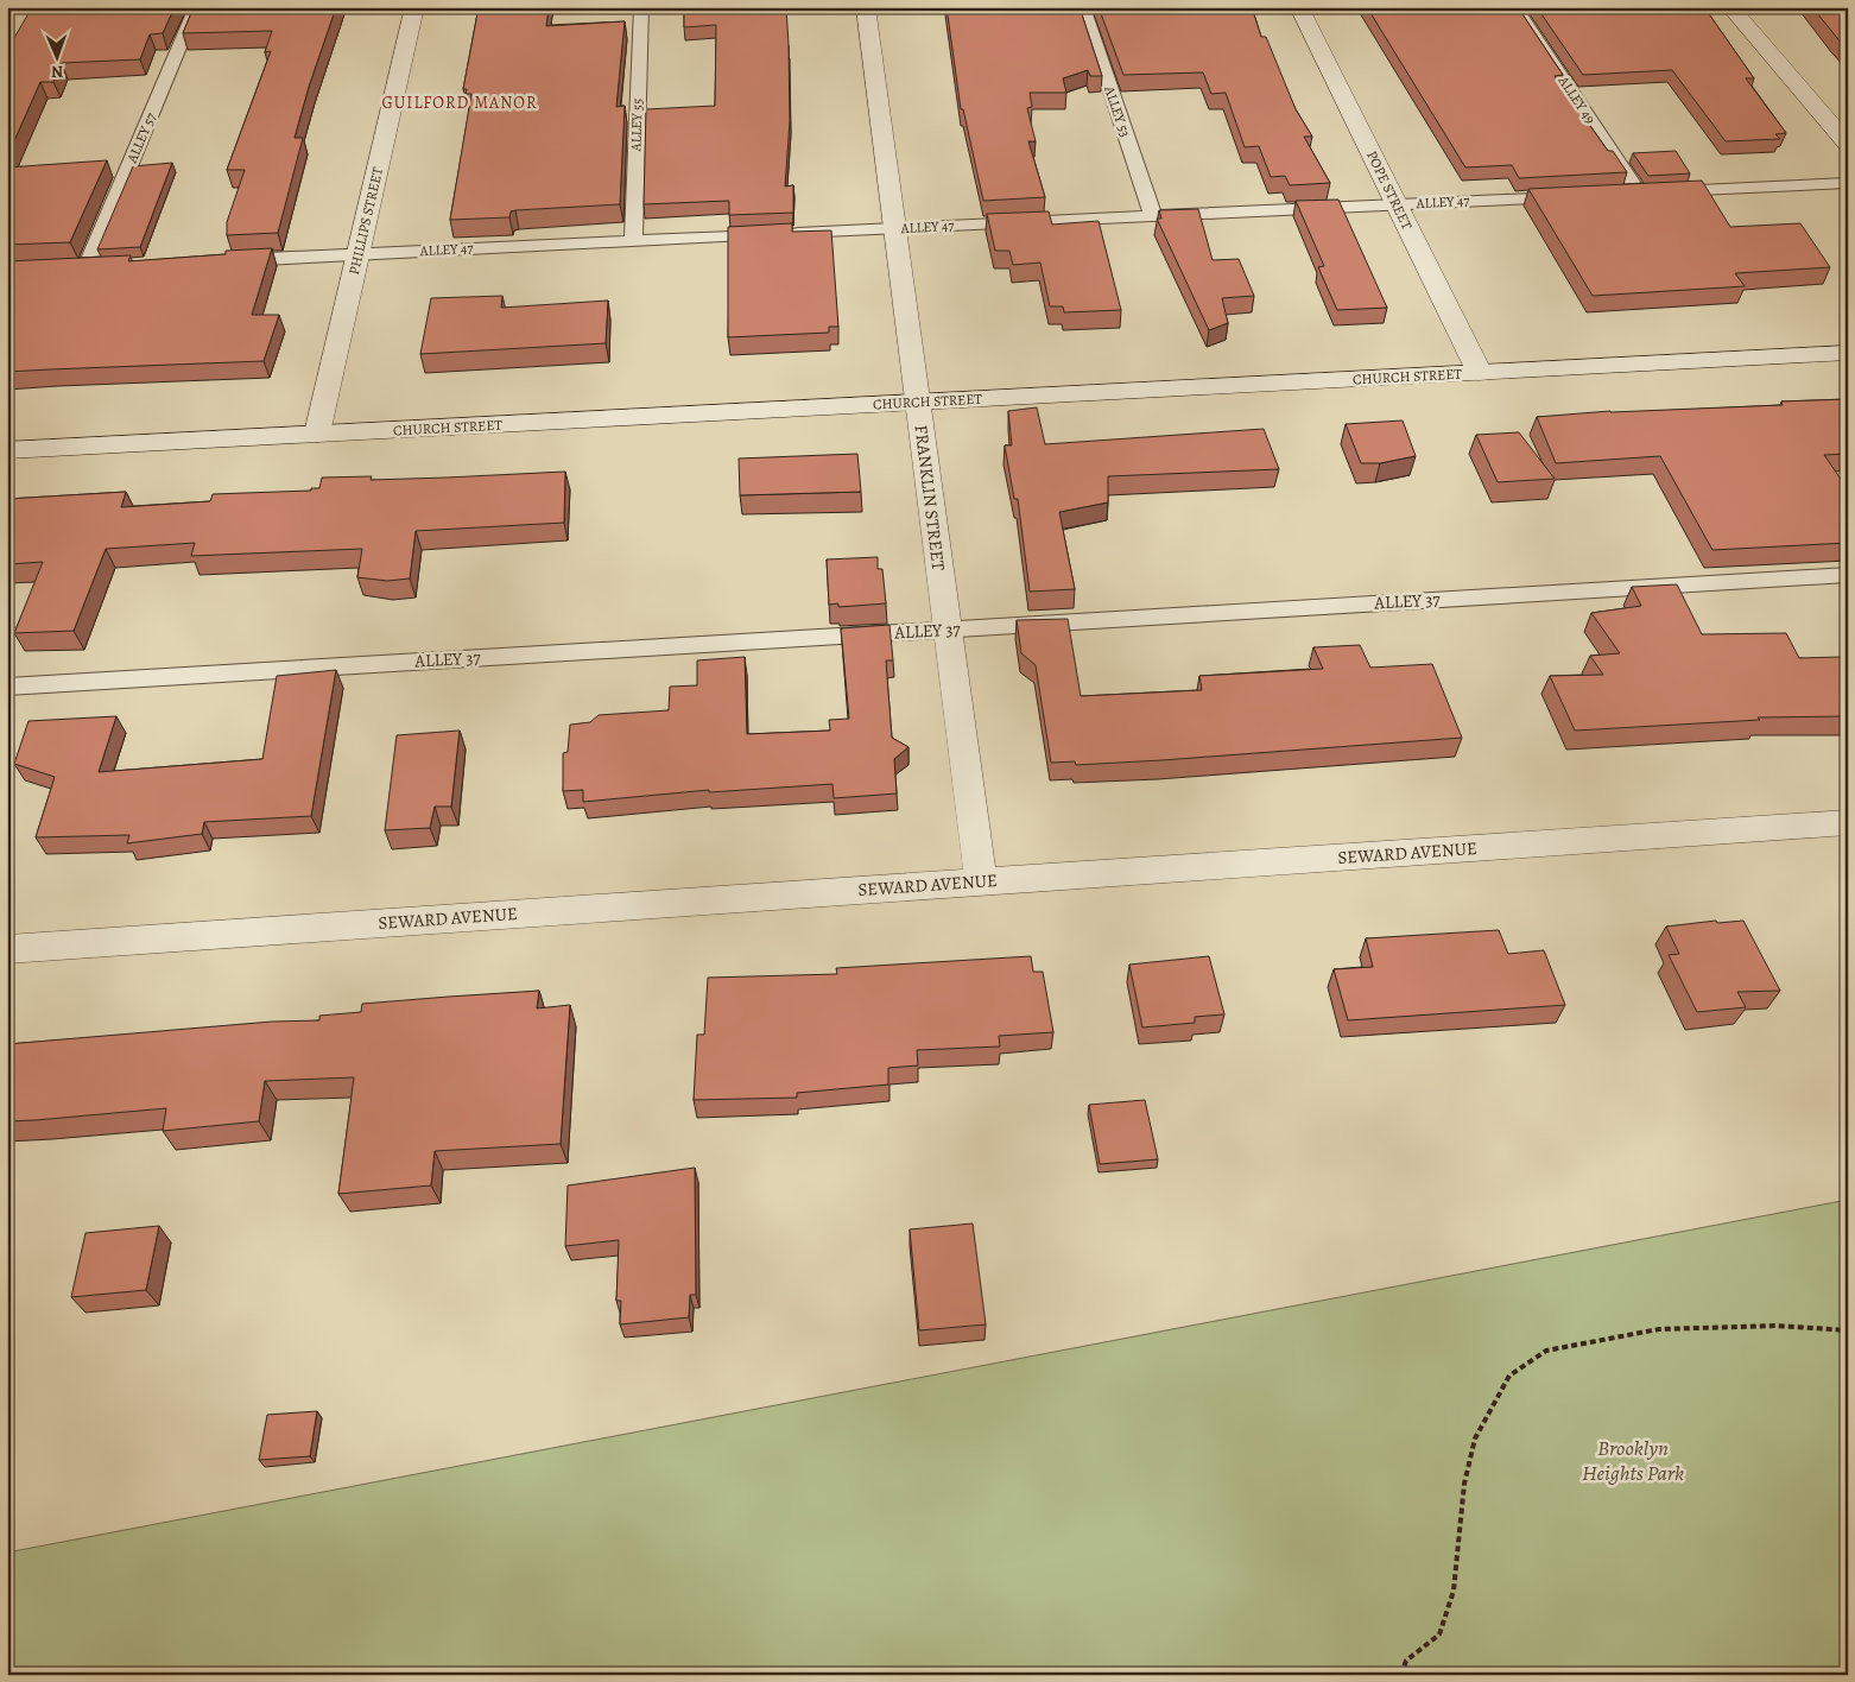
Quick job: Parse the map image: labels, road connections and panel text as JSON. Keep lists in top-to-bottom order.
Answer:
{
  "streets": {
    "street": [
      "POPE STREET",
      "PHILLIPS STREET",
      "CHURCH STREET",
      "FRANKLIN STREET",
      "SEWARD AVENUE"
    ],
    "lane": [
      "ALLEY 49",
      "ALLEY 53",
      "ALLEY 55",
      "ALLEY 57",
      "ALLEY 47",
      "ALLEY 37"
    ]
  },
  "crossings": [
    ["ALLEY 53", "ALLEY 47"],
    ["ALLEY 55", "ALLEY 47"],
    ["POPE STREET", "ALLEY 47"],
    ["POPE STREET", "CHURCH STREET"],
    ["ALLEY 47", "PHILLIPS STREET"],
    ["ALLEY 47", "FRANKLIN STREET"],
    ["PHILLIPS STREET", "CHURCH STREET"],
    ["CHURCH STREET", "FRANKLIN STREET"],
    ["FRANKLIN STREET", "ALLEY 37"],
    ["FRANKLIN STREET", "SEWARD AVENUE"]
  ],
  "districts": ["GUILFORD MANOR"],
  "parks": ["Brooklyn Heights Park"],
  "north": "bottom"
}
